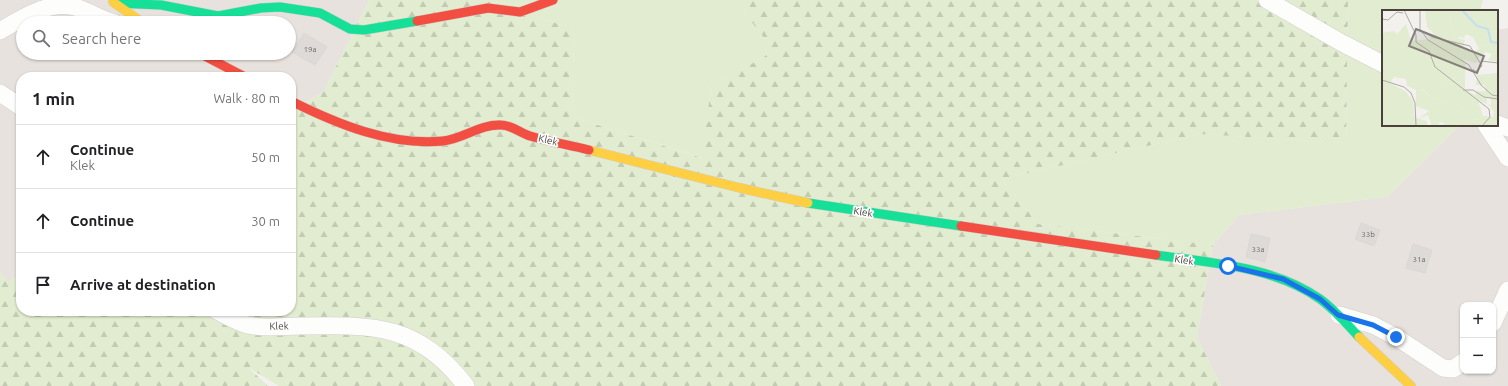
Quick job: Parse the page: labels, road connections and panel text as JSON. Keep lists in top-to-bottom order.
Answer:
{
  "streets": {
    "street": ["Klek"]
  },
  "house_numbers": [
    "19a",
    "33b",
    "33a",
    "31a"
  ],
  "page": {
    "search": "Search here",
    "heading": ["1 min", "Walk · 80 m"],
    "list": [
      ["Continue", "Klek", "50 m"],
      ["Continue", "30 m"],
      "Arrive at destination"
    ],
    "map_buttons": ["+", "−"]
  }
}
